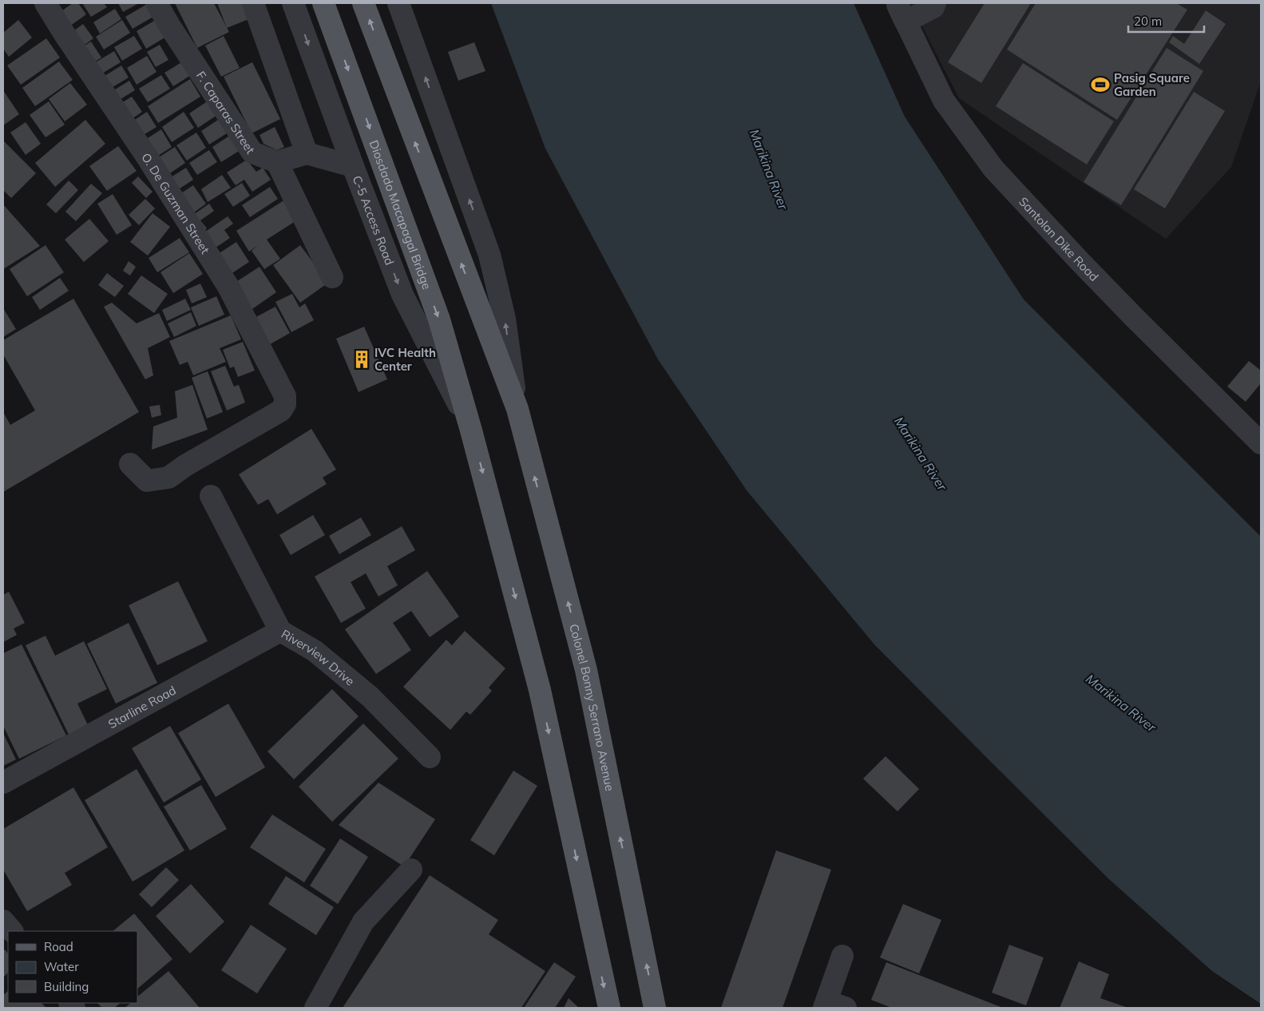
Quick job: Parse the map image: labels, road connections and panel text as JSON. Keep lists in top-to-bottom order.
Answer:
{
  "streets": {
    "main road": ["Diosdado Macapagal Bridge", "Colonel Bonny Serrano Avenue"],
    "street": [
      "F. Caparas Street",
      "O. De Guzman Street",
      "C-5 Access Road",
      "Santolan Dike Road",
      "Riverview Drive",
      "Starline Road"
    ]
  },
  "crossings": [
    ["Diosdado Macapagal Bridge", "C-5 Access Road"],
    ["Riverview Drive", "Starline Road"]
  ],
  "water": ["Marikina River"],
  "places": {
    "sports": ["Pasig Square Garden"],
    "building": ["IVC Health Center"]
  },
  "legend": ["Road", "Water", "Building"],
  "scale_bar": "20 m"
}
